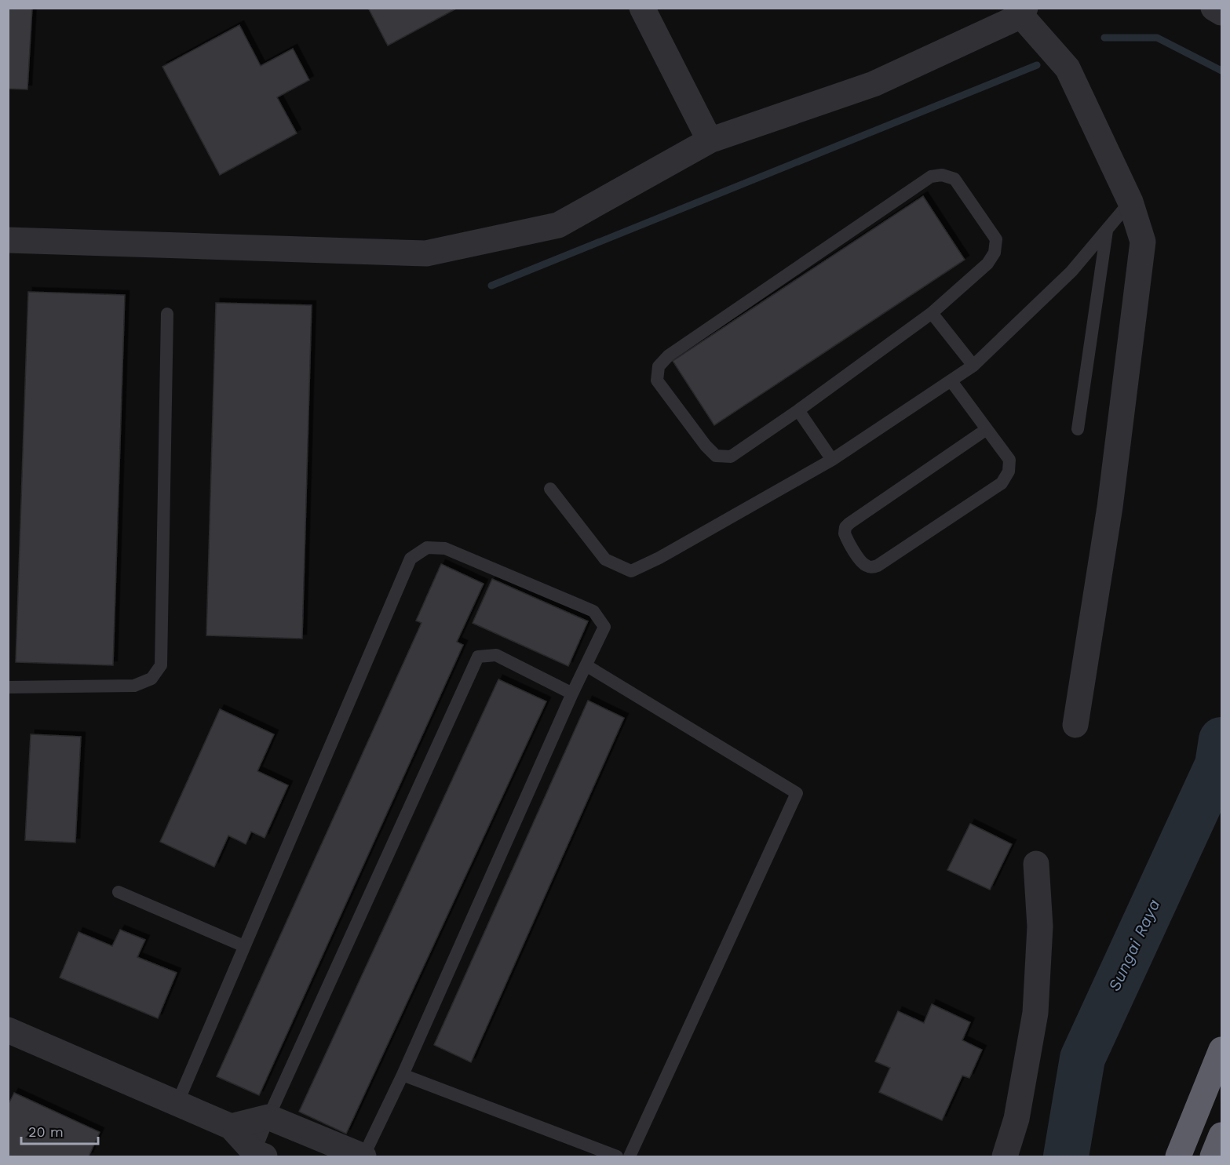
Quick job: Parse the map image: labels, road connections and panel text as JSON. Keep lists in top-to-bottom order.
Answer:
{
  "water": ["Sungai Raya"],
  "scale_bar": "20 m"
}
